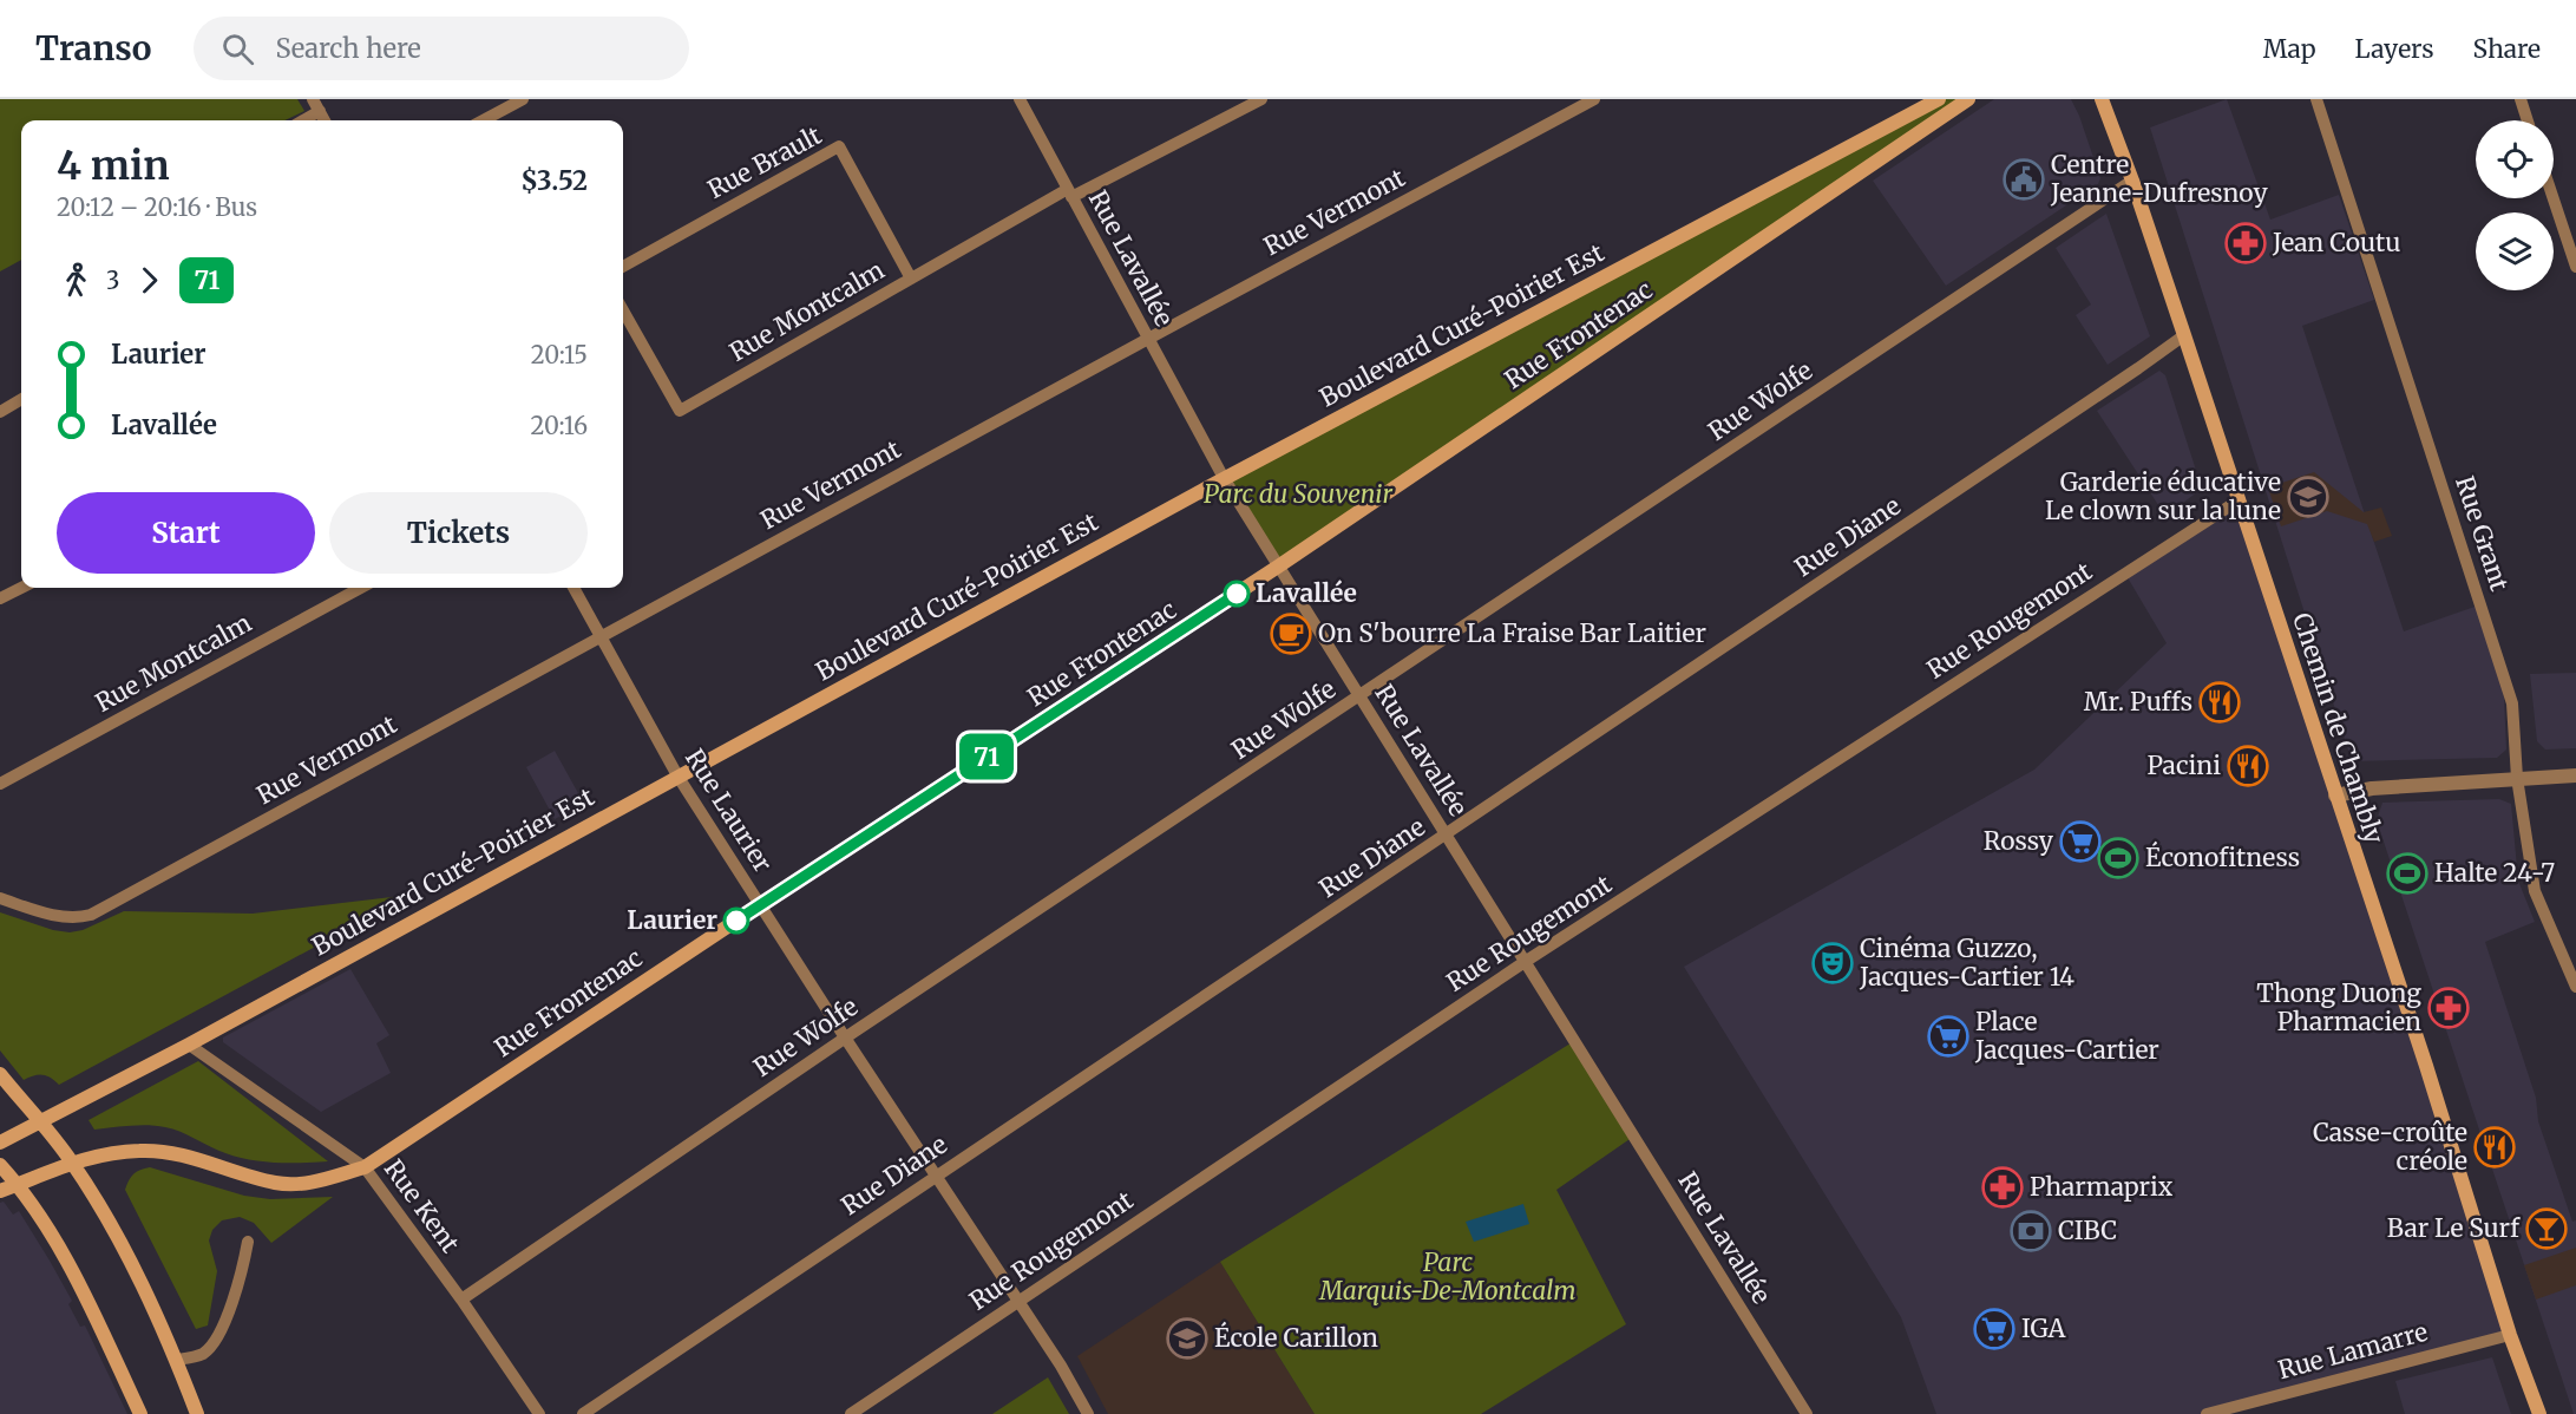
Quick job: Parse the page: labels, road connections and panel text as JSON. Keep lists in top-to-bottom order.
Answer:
{
  "streets": {
    "main road": ["Boulevard Curé-Poirier Est", "Rue Frontenac", "Chemin de Chambly"],
    "street": [
      "Rue Brault",
      "Rue Vermont",
      "Rue Lavallée",
      "Rue Montcalm",
      "Rue Wolfe",
      "Rue Grant",
      "Rue Diane",
      "Rue Rougemont",
      "Rue Laurier",
      "Rue Kent",
      "Rue Lamarre"
    ]
  },
  "crossings": [
    ["Rue Brault", "Rue Montcalm"],
    ["Rue Vermont", "Rue Lavallée"],
    ["Rue Vermont", "Rue Laurier"],
    ["Rue Lavallée", "Rue Montcalm"],
    ["Rue Lavallée", "Boulevard Curé-Poirier Est"],
    ["Rue Lavallée", "Rue Frontenac"],
    ["Rue Lavallée", "Rue Wolfe"],
    ["Rue Lavallée", "Rue Diane"],
    ["Rue Lavallée", "Rue Rougemont"],
    ["Boulevard Curé-Poirier Est", "Rue Laurier"],
    ["Boulevard Curé-Poirier Est", "Rue Kent"],
    ["Rue Frontenac", "Rue Laurier"],
    ["Rue Frontenac", "Rue Kent"],
    ["Rue Wolfe", "Chemin de Chambly"],
    ["Rue Wolfe", "Rue Laurier"],
    ["Rue Wolfe", "Rue Kent"],
    ["Rue Diane", "Chemin de Chambly"],
    ["Rue Diane", "Rue Laurier"],
    ["Rue Rougemont", "Chemin de Chambly"],
    ["Rue Rougemont", "Rue Laurier"],
    ["Chemin de Chambly", "Rue Lamarre"]
  ],
  "parks": ["Parc du Souvenir", "Parc Marquis-De-Montcalm"],
  "places": {
    "public building": ["Centre Jeanne-Dufresnoy"],
    "pharmacy": ["Jean Coutu", "Thong Duong Pharmacien", "Pharmaprix"],
    "school or university": ["Garderie éducative Le clown sur la lune", "École Carillon"],
    "other": ["Lavallée", "Laurier"],
    "cafe": ["On S'bourre La Fraise Bar Laitier"],
    "restaurant": ["Mr. Puffs", "Pacini", "Casse-croûte créole"],
    "supermarket": ["Rossy", "Place Jacques-Cartier", "IGA"],
    "sports": ["Éconofitness", "Halte 24-7"],
    "theatre": ["Cinéma Guzzo, Jacques-Cartier 14"],
    "bar": ["Bar Le Surf"],
    "bank": ["CIBC"]
  },
  "lines": ["bus line 71"],
  "page": {
    "header": "Transo",
    "search": "Search here",
    "nav": ["Map", "Layers", "Share"],
    "on_map": "71",
    "heading": ["4 min", "20:12 – 20:16 · Bus", "$3.52"],
    "legs": ["3", "71"],
    "list": [
      {
        "name": "Laurier",
        "value": "20:15"
      },
      {
        "name": "Lavallée",
        "value": "20:16"
      }
    ],
    "buttons": ["Start", "Tickets"]
  }
}
